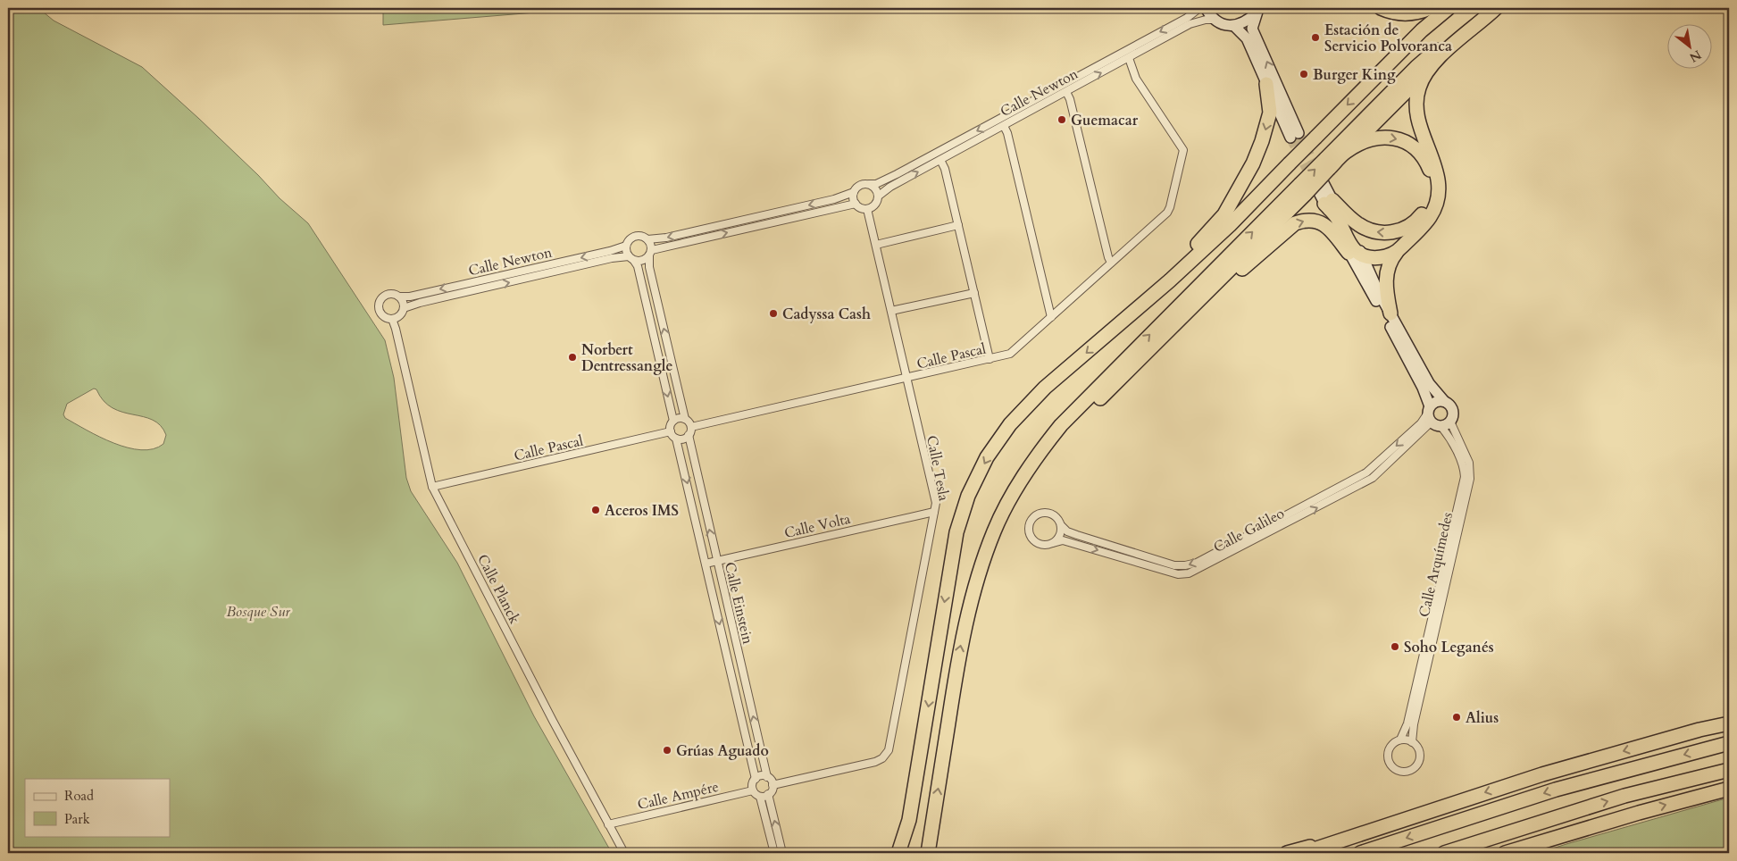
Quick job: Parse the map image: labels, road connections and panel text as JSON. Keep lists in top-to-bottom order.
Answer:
{
  "streets": {
    "street": [
      "Calle Newton",
      "Calle Pascal",
      "Calle Tesla",
      "Calle Volta",
      "Calle Galileo",
      "Calle Arquímedes",
      "Calle Planck",
      "Calle Einstein",
      "Calle Ampére"
    ]
  },
  "crossings": [
    ["Calle Newton", "Calle Pascal"],
    ["Calle Newton", "Calle Tesla"],
    ["Calle Newton", "Calle Planck"],
    ["Calle Pascal", "Calle Tesla"],
    ["Calle Pascal", "Calle Planck"],
    ["Calle Pascal", "Calle Einstein"],
    ["Calle Tesla", "Calle Volta"],
    ["Calle Tesla", "Calle Einstein"],
    ["Calle Tesla", "Calle Ampére"],
    ["Calle Volta", "Calle Einstein"],
    ["Calle Galileo", "Calle Arquímedes"],
    ["Calle Planck", "Calle Ampére"],
    ["Calle Einstein", "Calle Ampére"]
  ],
  "parks": ["Bosque Sur"],
  "places": [
    "Estación de Servicio Polvoranca",
    "Burger King",
    "Guemacar",
    "Cadyssa Cash",
    "Norbert Dentressangle",
    "Aceros IMS",
    "Soho Leganés",
    "Alius",
    "Grúas Aguado"
  ],
  "legend": ["Road", "Park"],
  "north": "bottom right"
}
